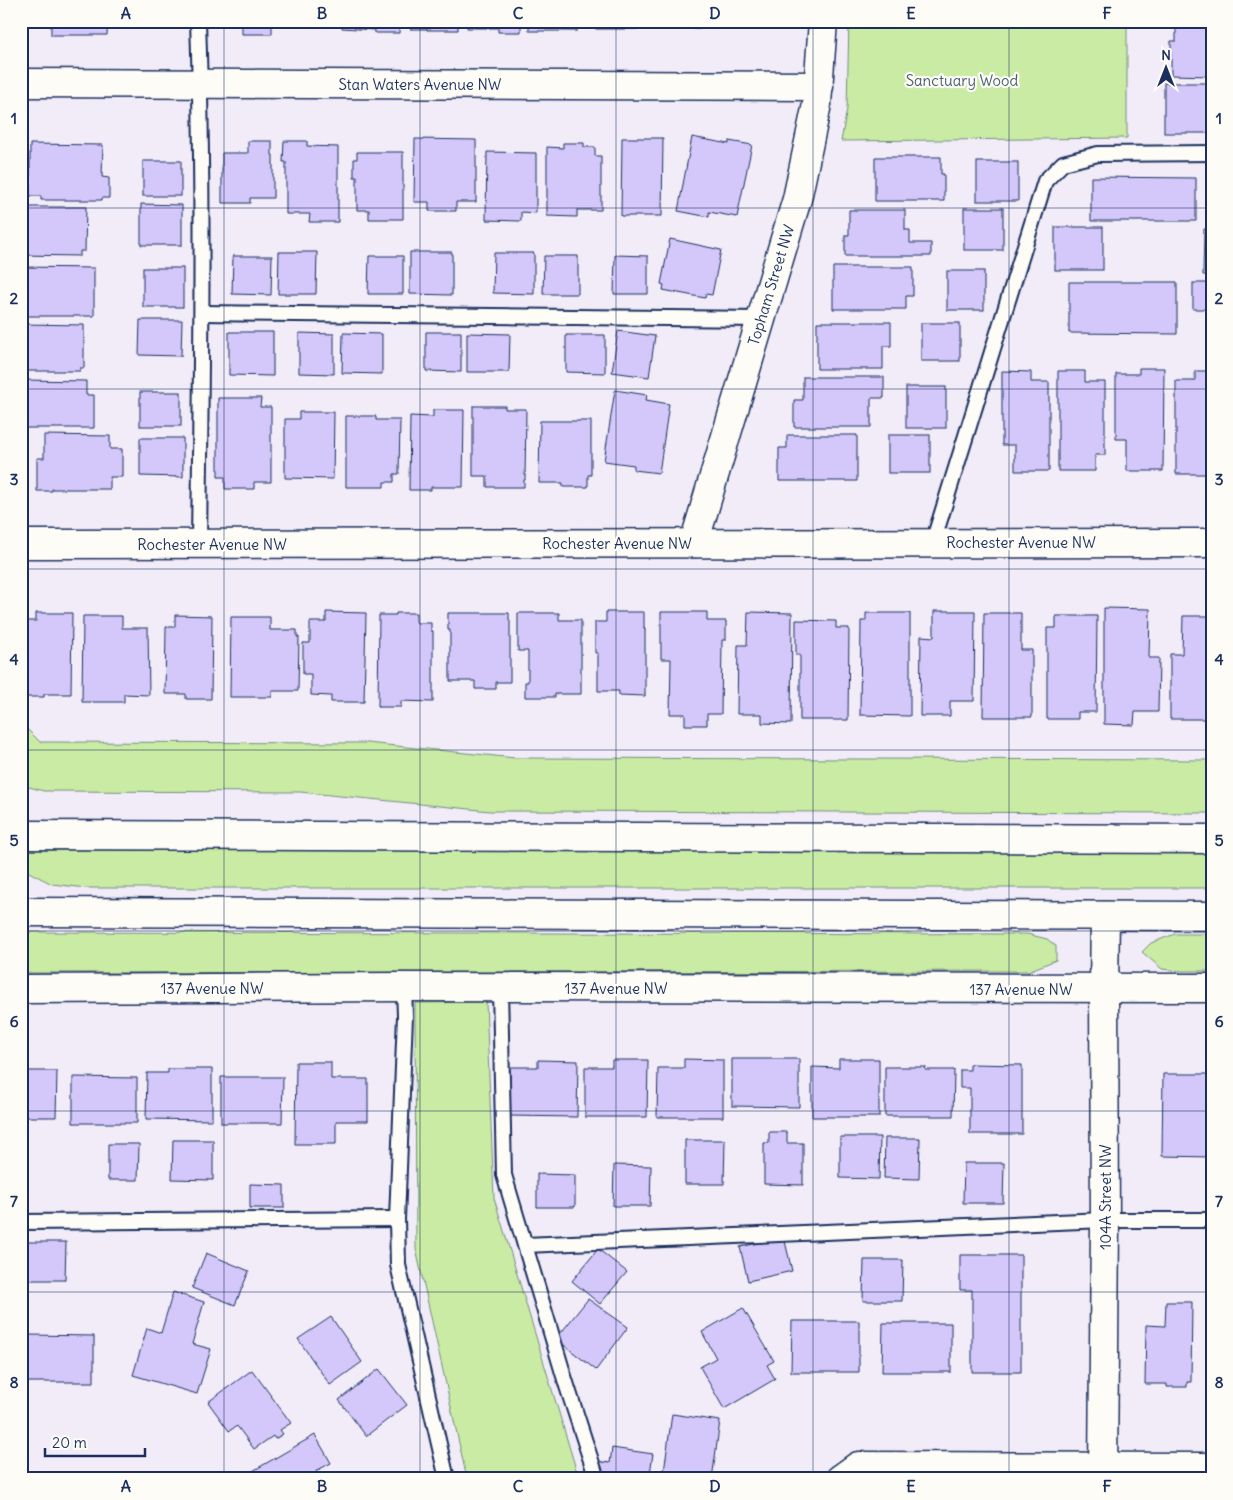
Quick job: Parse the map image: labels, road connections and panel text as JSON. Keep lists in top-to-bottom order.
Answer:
{
  "streets": {
    "street": [
      "Stan Waters Avenue NW",
      "Topham Street NW",
      "Rochester Avenue NW",
      "137 Avenue NW",
      "104A Street NW"
    ]
  },
  "crossings": [
    ["Stan Waters Avenue NW", "Topham Street NW"],
    ["Topham Street NW", "Rochester Avenue NW"],
    ["137 Avenue NW", "104A Street NW"]
  ],
  "parks": ["Sanctuary Wood"],
  "scale_bar": "20 m",
  "north": "top",
  "grid": {
    "columns": [
      "A",
      "B",
      "C",
      "D",
      "E",
      "F"
    ],
    "rows": [
      "1",
      "2",
      "3",
      "4",
      "5",
      "6",
      "7",
      "8"
    ]
  }
}
